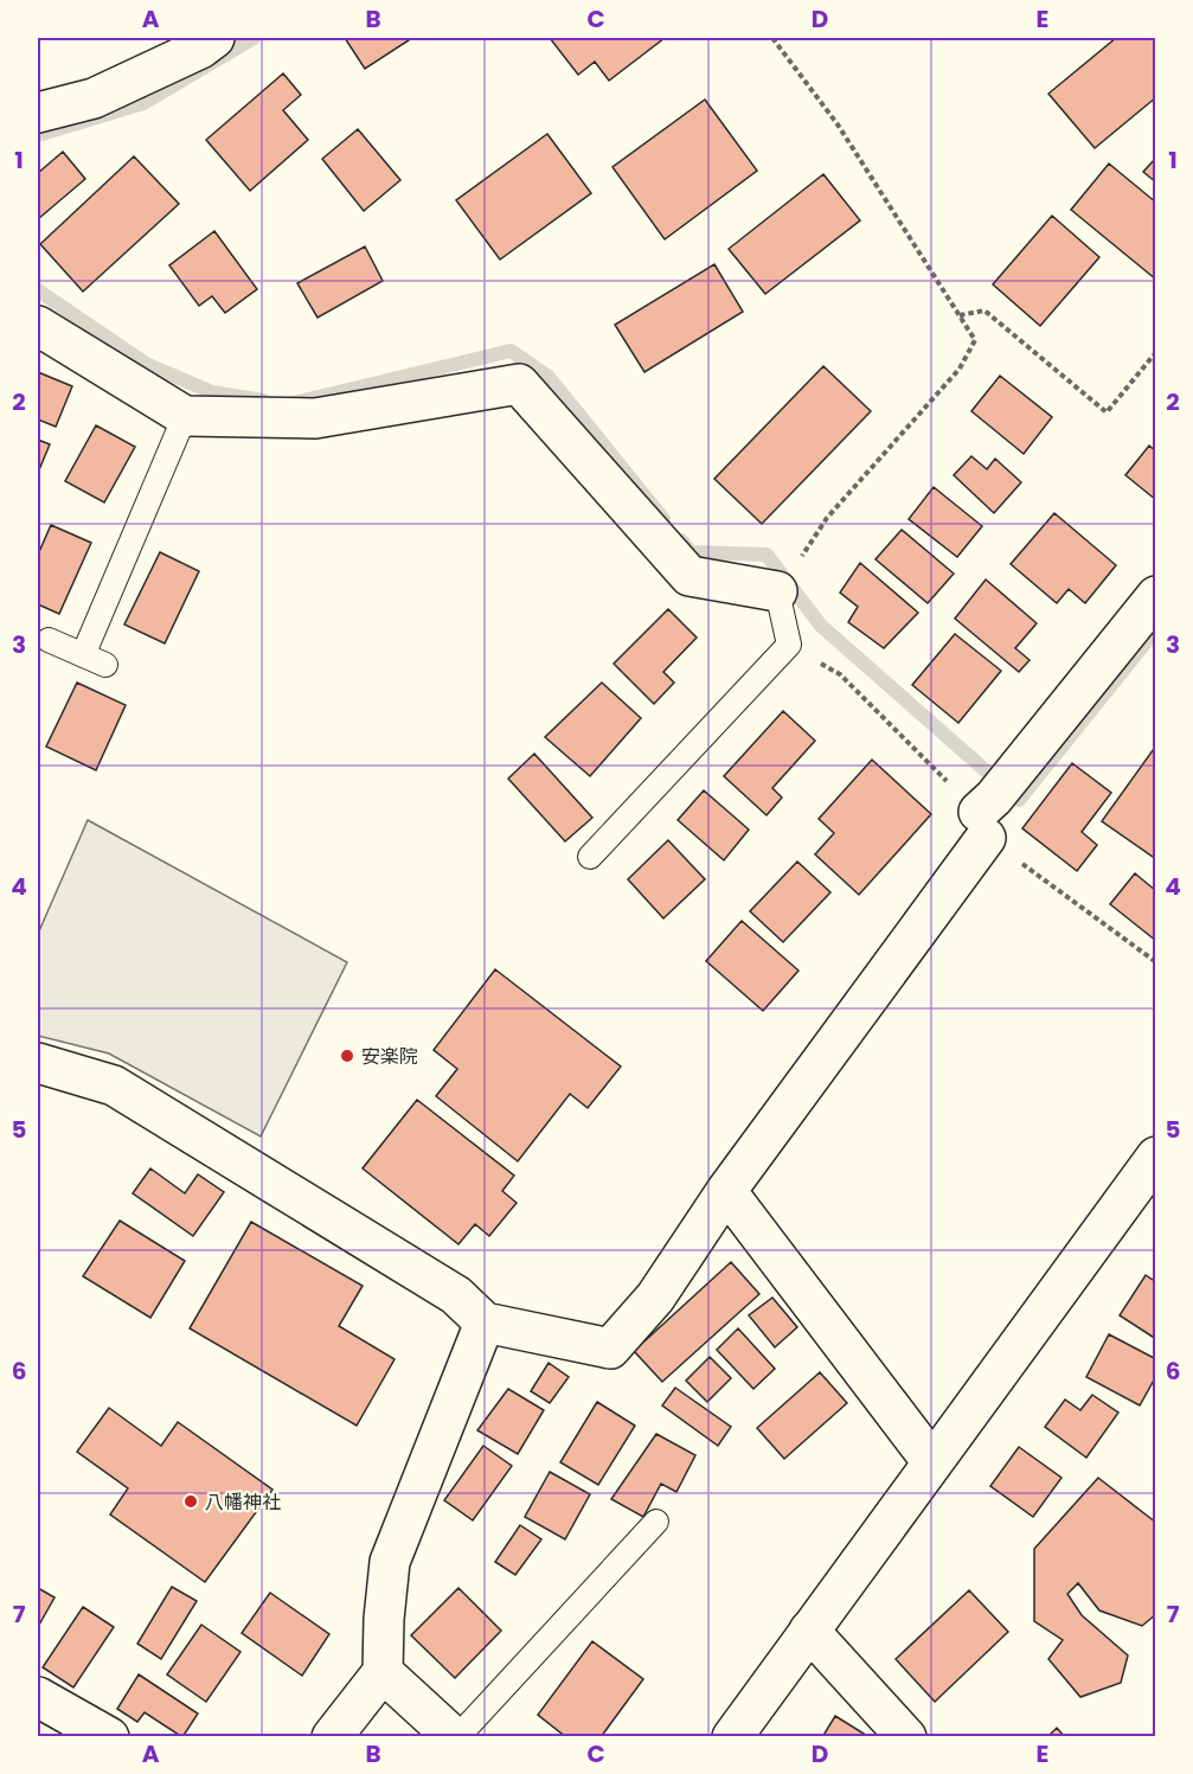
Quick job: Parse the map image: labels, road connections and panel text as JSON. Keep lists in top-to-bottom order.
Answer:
{
  "places": ["安楽院", "八幡神社"],
  "grid": {
    "columns": [
      "A",
      "B",
      "C",
      "D",
      "E"
    ],
    "rows": [
      "1",
      "2",
      "3",
      "4",
      "5",
      "6",
      "7"
    ]
  }
}
